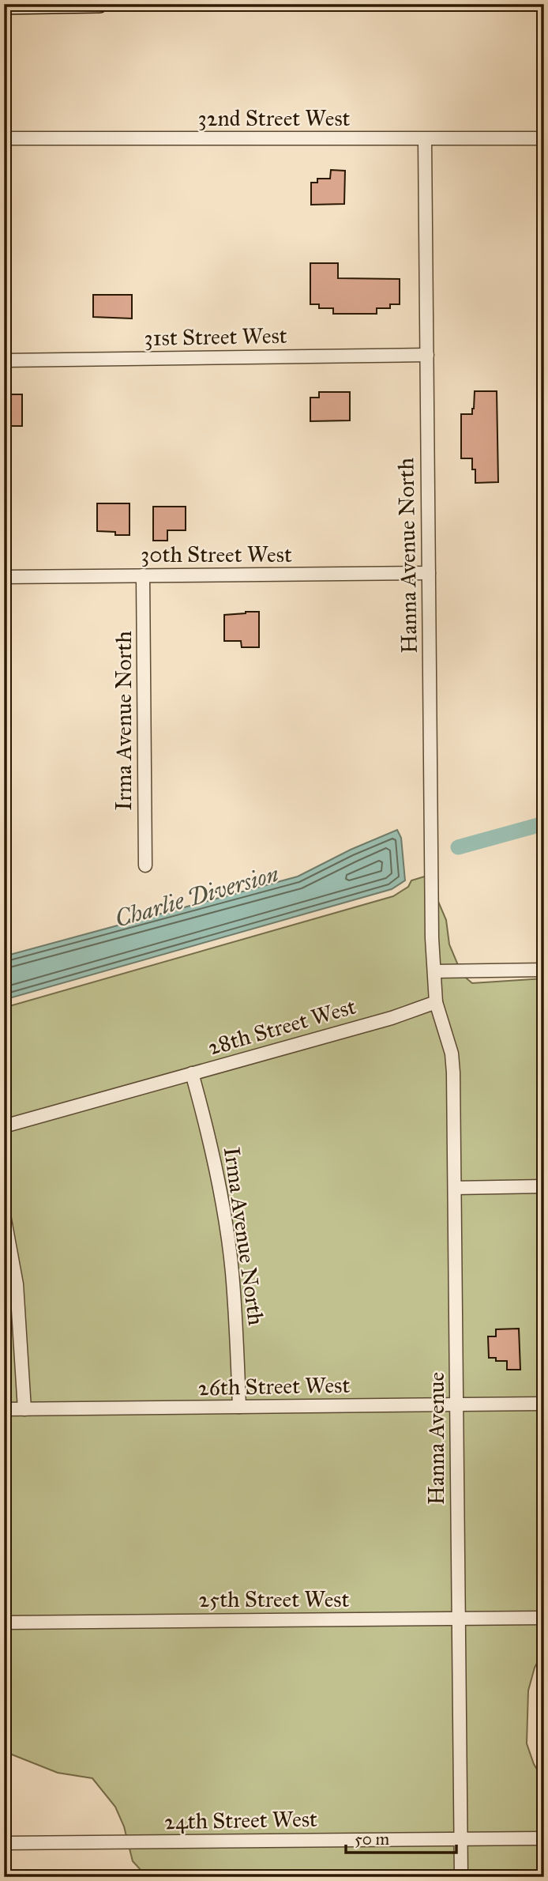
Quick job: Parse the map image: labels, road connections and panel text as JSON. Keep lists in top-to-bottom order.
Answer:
{
  "streets": {
    "street": [
      "32nd Street West",
      "31st Street West",
      "30th Street West",
      "Hanna Avenue North",
      "Irma Avenue North",
      "28th Street West",
      "26th Street West",
      "Hanna Avenue",
      "25th Street West",
      "24th Street West"
    ]
  },
  "crossings": [
    ["32nd Street West", "Hanna Avenue North"],
    ["31st Street West", "Hanna Avenue North"],
    ["30th Street West", "Hanna Avenue North"],
    ["30th Street West", "Irma Avenue North"],
    ["Irma Avenue North", "28th Street West"],
    ["Irma Avenue North", "26th Street West"],
    ["28th Street West", "Hanna Avenue"],
    ["26th Street West", "Hanna Avenue"],
    ["Hanna Avenue", "25th Street West"],
    ["Hanna Avenue", "24th Street West"]
  ],
  "water": ["Charlie Diversion"],
  "scale_bar": "50 m"
}
